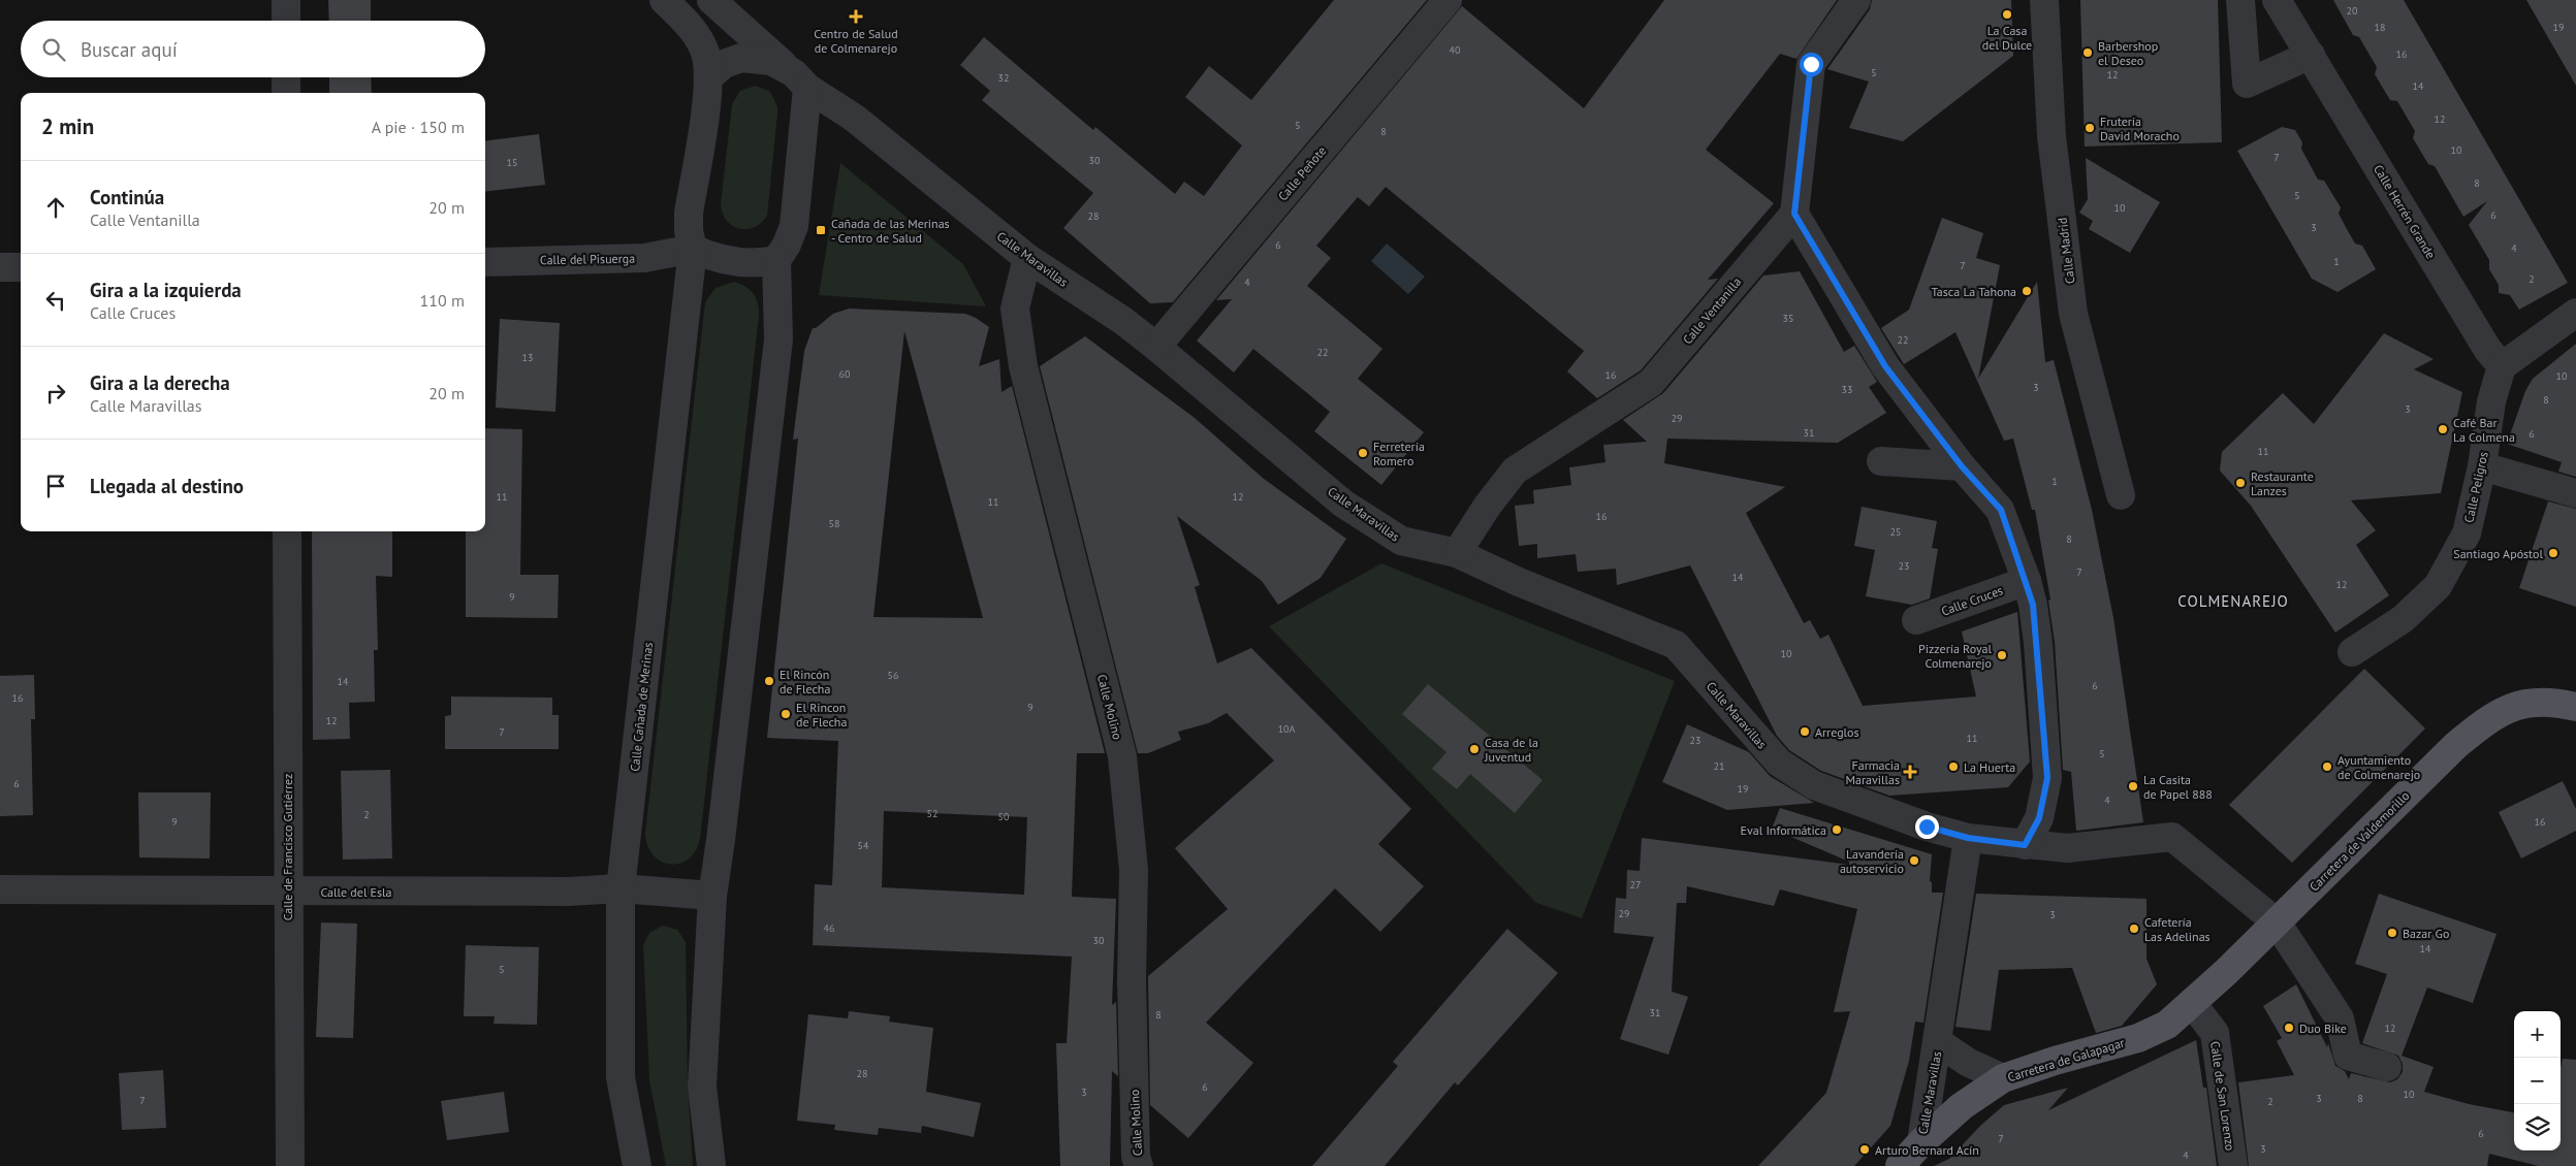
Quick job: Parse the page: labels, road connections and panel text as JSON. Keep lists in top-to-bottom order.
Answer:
{
  "streets": {
    "main road": ["Carretera de Valdemorillo", "Carretera de Galapagar"],
    "street": [
      "Calle Peñote",
      "Calle Herrén Grande",
      "Calle Madrid",
      "Calle del Pisuerga",
      "Calle Maravillas",
      "Calle Ventanilla",
      "Calle Peligros",
      "Calle Cruces",
      "Calle Cañada de Merinas",
      "Calle Molino",
      "Calle de Francisco Gutiérrez",
      "Calle del Esla",
      "Calle de San Lorenzo"
    ]
  },
  "crossings": [
    ["Calle Peñote", "Calle Maravillas"],
    ["Calle Herrén Grande", "Calle Peligros"],
    ["Calle del Pisuerga", "Calle Cañada de Merinas"],
    ["Calle Maravillas", "Calle Ventanilla"],
    ["Calle Maravillas", "Calle Molino"],
    ["Calle Maravillas", "Carretera de Valdemorillo"],
    ["Calle Maravillas", "Carretera de Galapagar"],
    ["Calle Cañada de Merinas", "Calle del Esla"],
    ["Carretera de Valdemorillo", "Carretera de Galapagar"],
    ["Carretera de Valdemorillo", "Calle de San Lorenzo"],
    ["Calle de Francisco Gutiérrez", "Calle del Esla"],
    ["Carretera de Galapagar", "Calle de San Lorenzo"]
  ],
  "districts": ["COLMENAREJO"],
  "places": {
    "other": [
      "La Casa del Dulce",
      "Barbershop el Deseo",
      "Frutería David Moracho",
      "Tasca La Tahona",
      "Café Bar La Colmena",
      "Ferretería Romero",
      "Restaurante Lanzes",
      "Santiago Apóstol",
      "Pizzería Royal Colmenarejo",
      "El Rincón de Flecha",
      "El Rincon de Flecha",
      "Arreglos",
      "Casa de la Juventud",
      "La Huerta",
      "Ayuntamiento de Colmenarejo",
      "La Casita de Papel 888",
      "Eval Informática",
      "Lavandería autoservicio",
      "Cafetería Las Adelinas",
      "Bazar Go",
      "Duo Bike",
      "Arturo Bernard Acín"
    ],
    "health": ["Centro de Salud de Colmenarejo", "Farmacia Maravillas"],
    "transit": ["Cañada de las Merinas - Centro de Salud"]
  },
  "house_numbers": [
    "20",
    "18",
    "19",
    "40",
    "16",
    "5",
    "12",
    "32",
    "14",
    "12",
    "5",
    "8",
    "10",
    "7",
    "30",
    "15",
    "8",
    "5",
    "10",
    "6",
    "28",
    "3",
    "6",
    "4",
    "1",
    "7",
    "2",
    "4",
    "35",
    "22",
    "22",
    "13",
    "60",
    "16",
    "10",
    "3",
    "33",
    "8",
    "3",
    "29",
    "31",
    "6",
    "11",
    "1",
    "11",
    "12",
    "11",
    "16",
    "58",
    "25",
    "8",
    "23",
    "7",
    "14",
    "12",
    "9",
    "10",
    "56",
    "14",
    "6",
    "16",
    "9",
    "12",
    "10A",
    "7",
    "11",
    "23",
    "5",
    "21",
    "6",
    "19",
    "4",
    "52",
    "2",
    "50",
    "9",
    "16",
    "54",
    "27",
    "29",
    "3",
    "46",
    "30",
    "14",
    "5",
    "31",
    "8",
    "12",
    "28",
    "6",
    "3",
    "10",
    "3",
    "8",
    "7",
    "2",
    "6",
    "7",
    "3",
    "4"
  ],
  "page": {
    "search": "Buscar aquí",
    "heading": ["2 min", "A pie · 150 m"],
    "list": [
      ["Continúa", "Calle Ventanilla", "20 m"],
      ["Gira a la izquierda", "Calle Cruces", "110 m"],
      ["Gira a la derecha", "Calle Maravillas", "20 m"],
      "Llegada al destino"
    ],
    "map_buttons": ["+", "−"]
  }
}
